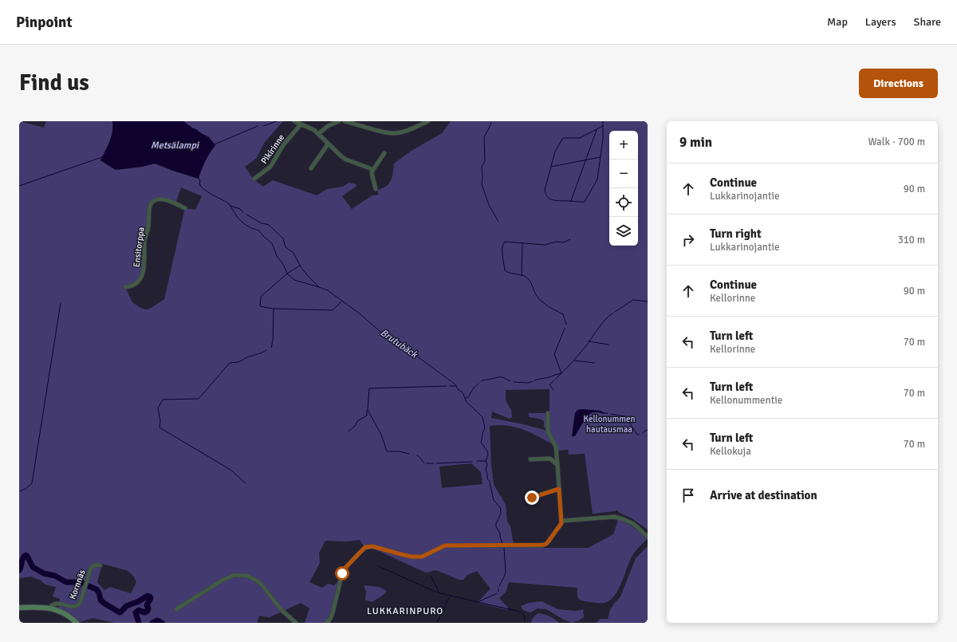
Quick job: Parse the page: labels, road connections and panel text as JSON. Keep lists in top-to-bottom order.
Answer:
{
  "streets": {
    "street": ["Pikirinne", "Ensitorppa", "Kornnäs"]
  },
  "districts": ["LUKKARINPURO"],
  "water": ["Metsälampi", "Brutubäck"],
  "parks": ["Kellonummen hautausmaa"],
  "page": {
    "header": "Pinpoint",
    "nav": ["Map", "Layers", "Share"],
    "buttons": "Directions",
    "title": "Find us",
    "heading": ["9 min", "Walk · 700 m"],
    "map_buttons": ["+", "−"],
    "list": [
      ["Continue", "Lukkarinojantie", "90 m"],
      ["Turn right", "Lukkarinojantie", "310 m"],
      ["Continue", "Kellorinne", "90 m"],
      ["Turn left", "Kellorinne", "70 m"],
      ["Turn left", "Kellonummentie", "70 m"],
      ["Turn left", "Kellokuja", "70 m"],
      "Arrive at destination"
    ]
  }
}
